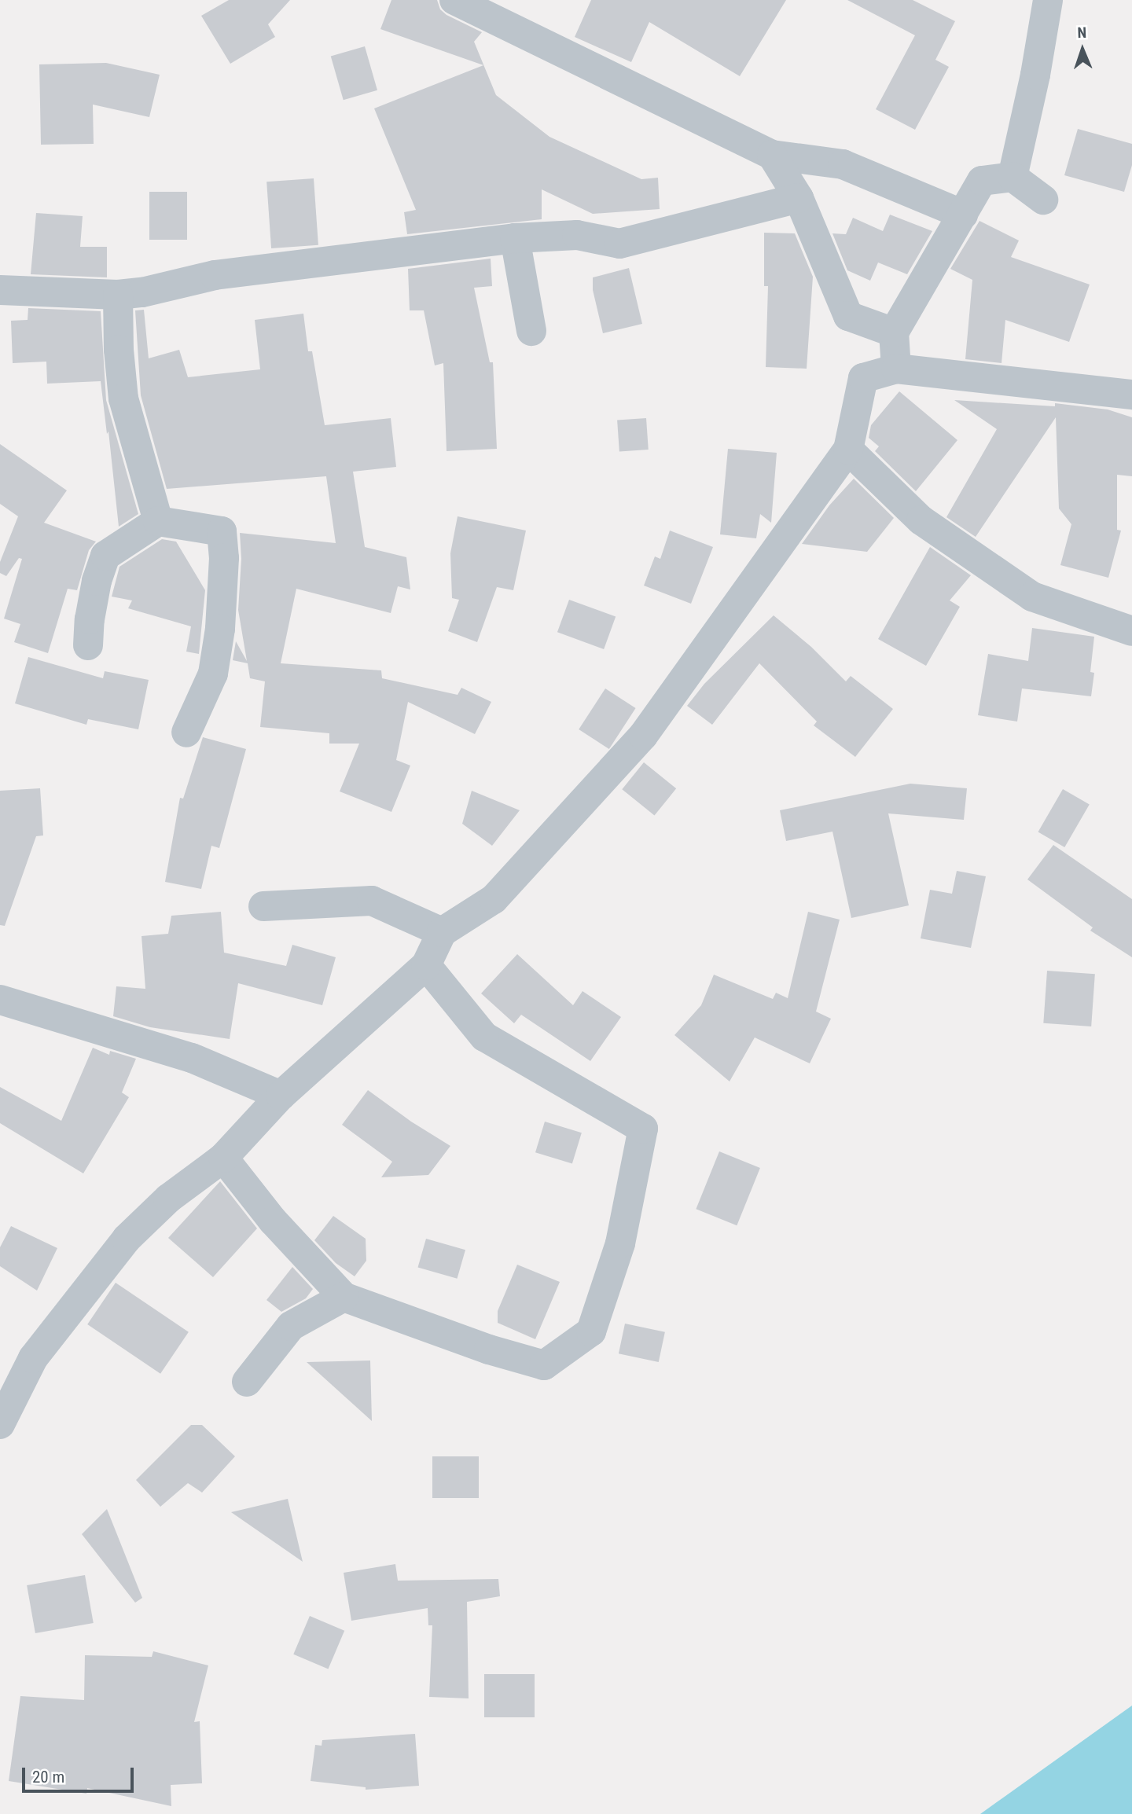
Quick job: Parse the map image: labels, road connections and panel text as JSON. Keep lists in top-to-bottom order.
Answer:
{
  "scale_bar": "20 m",
  "north": "top"
}
